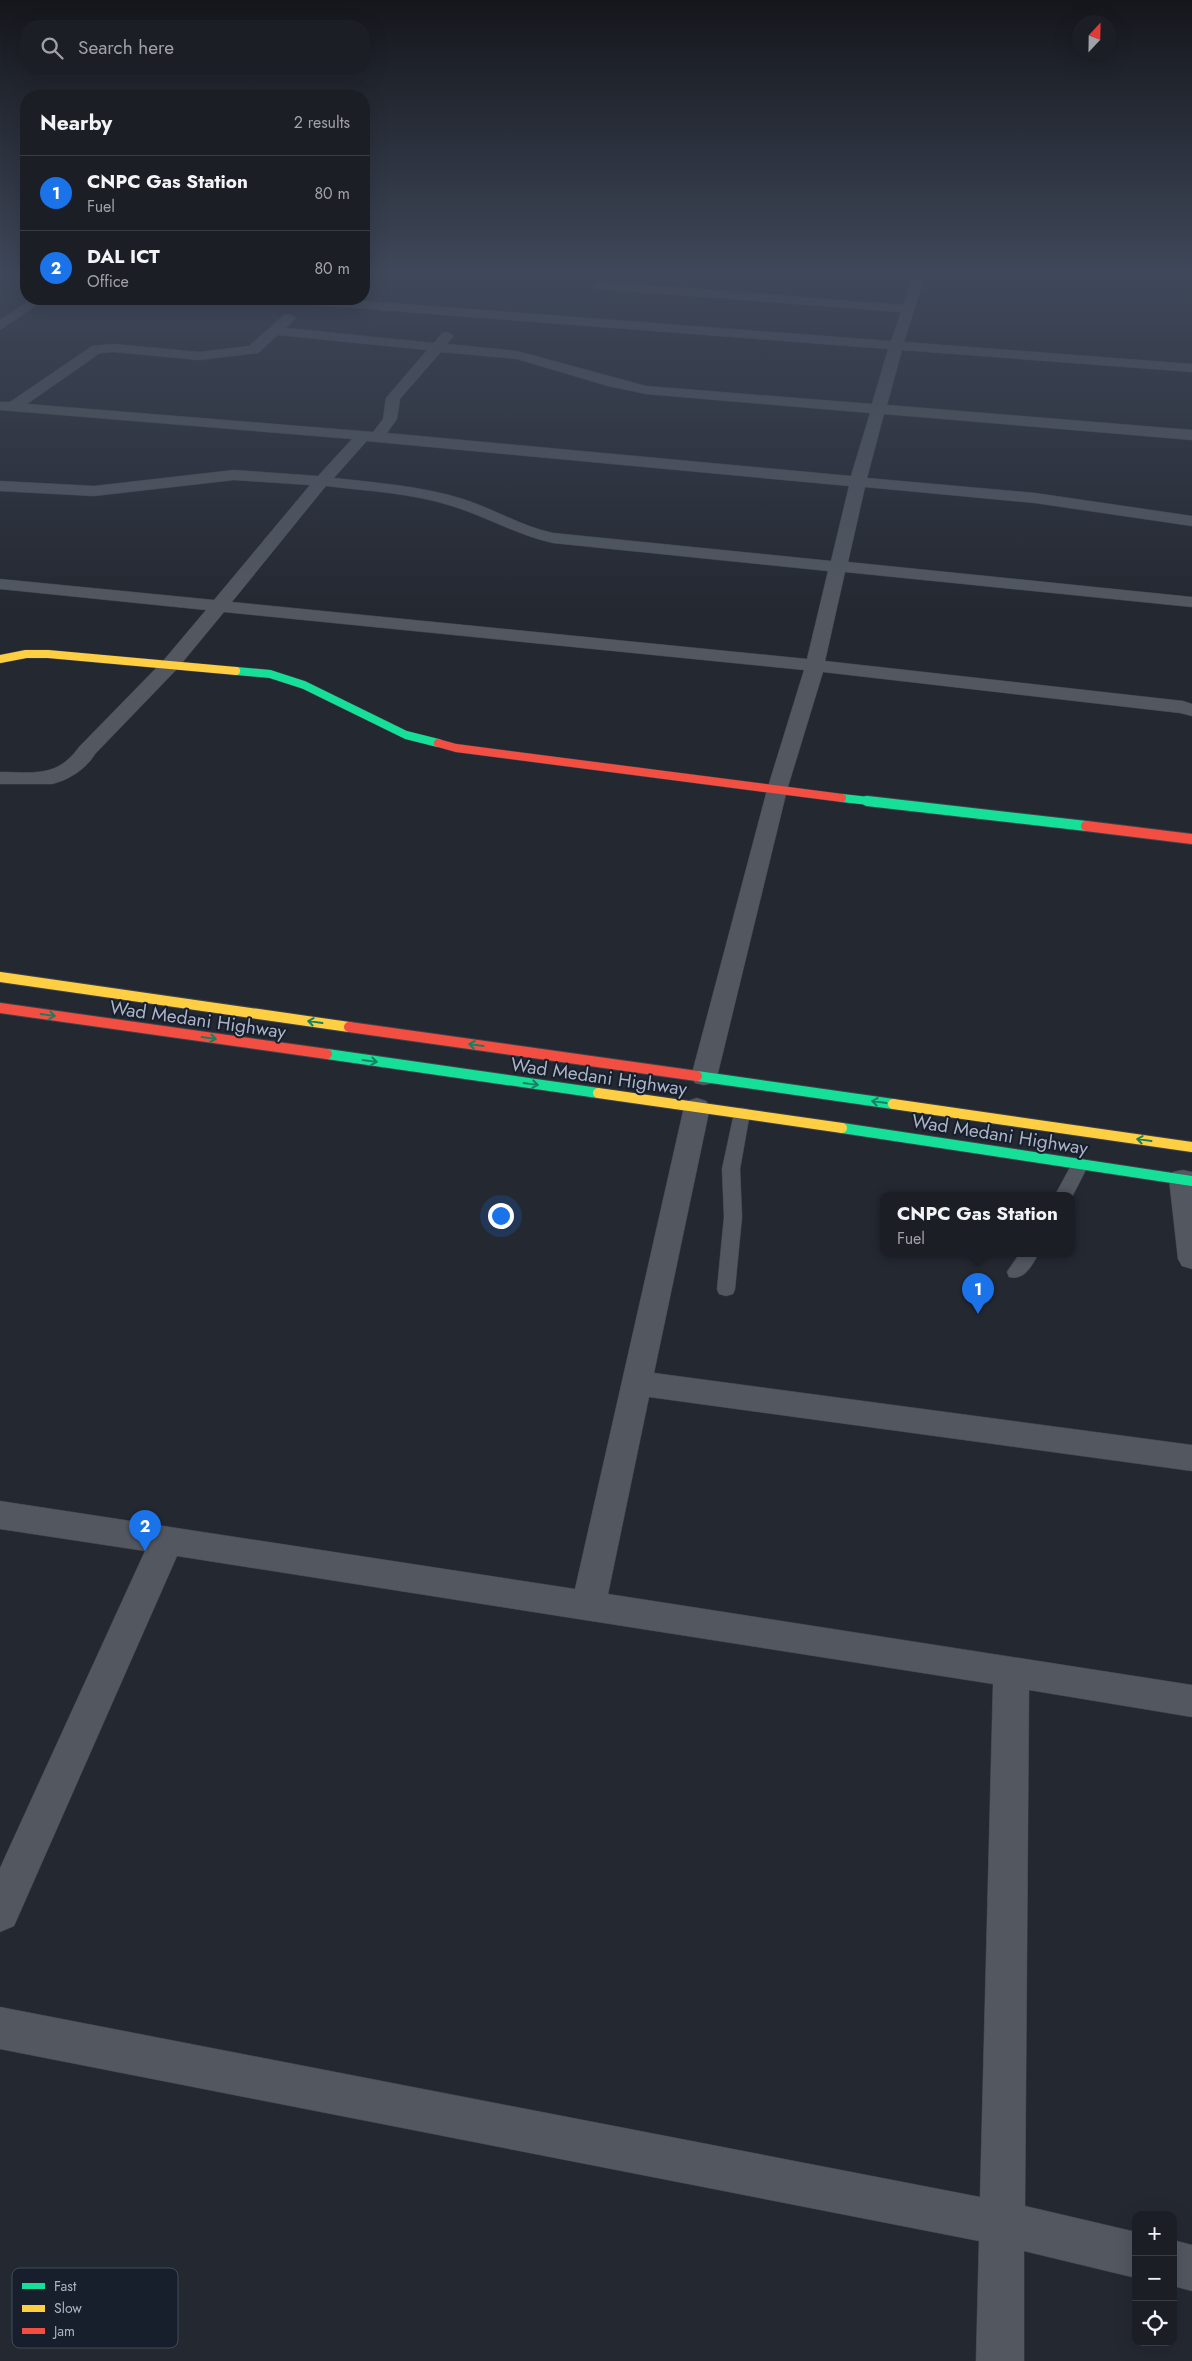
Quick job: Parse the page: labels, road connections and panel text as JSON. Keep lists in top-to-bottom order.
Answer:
{
  "streets": {
    "main road": ["Wad Medani Highway"]
  },
  "legend": ["Fast", "Slow", "Jam"],
  "north": "top",
  "page": {
    "search": "Search here",
    "heading": ["Nearby", "2 results"],
    "list": [
      {
        "mark": "1",
        "name": "CNPC Gas Station",
        "note": "Fuel",
        "value": "80 m"
      },
      {
        "mark": "2",
        "name": "DAL ICT",
        "note": "Office",
        "value": "80 m"
      }
    ],
    "popup": ["CNPC Gas Station", "Fuel"],
    "pins": ["1", "2"],
    "map_buttons": ["+", "−"]
  }
}
